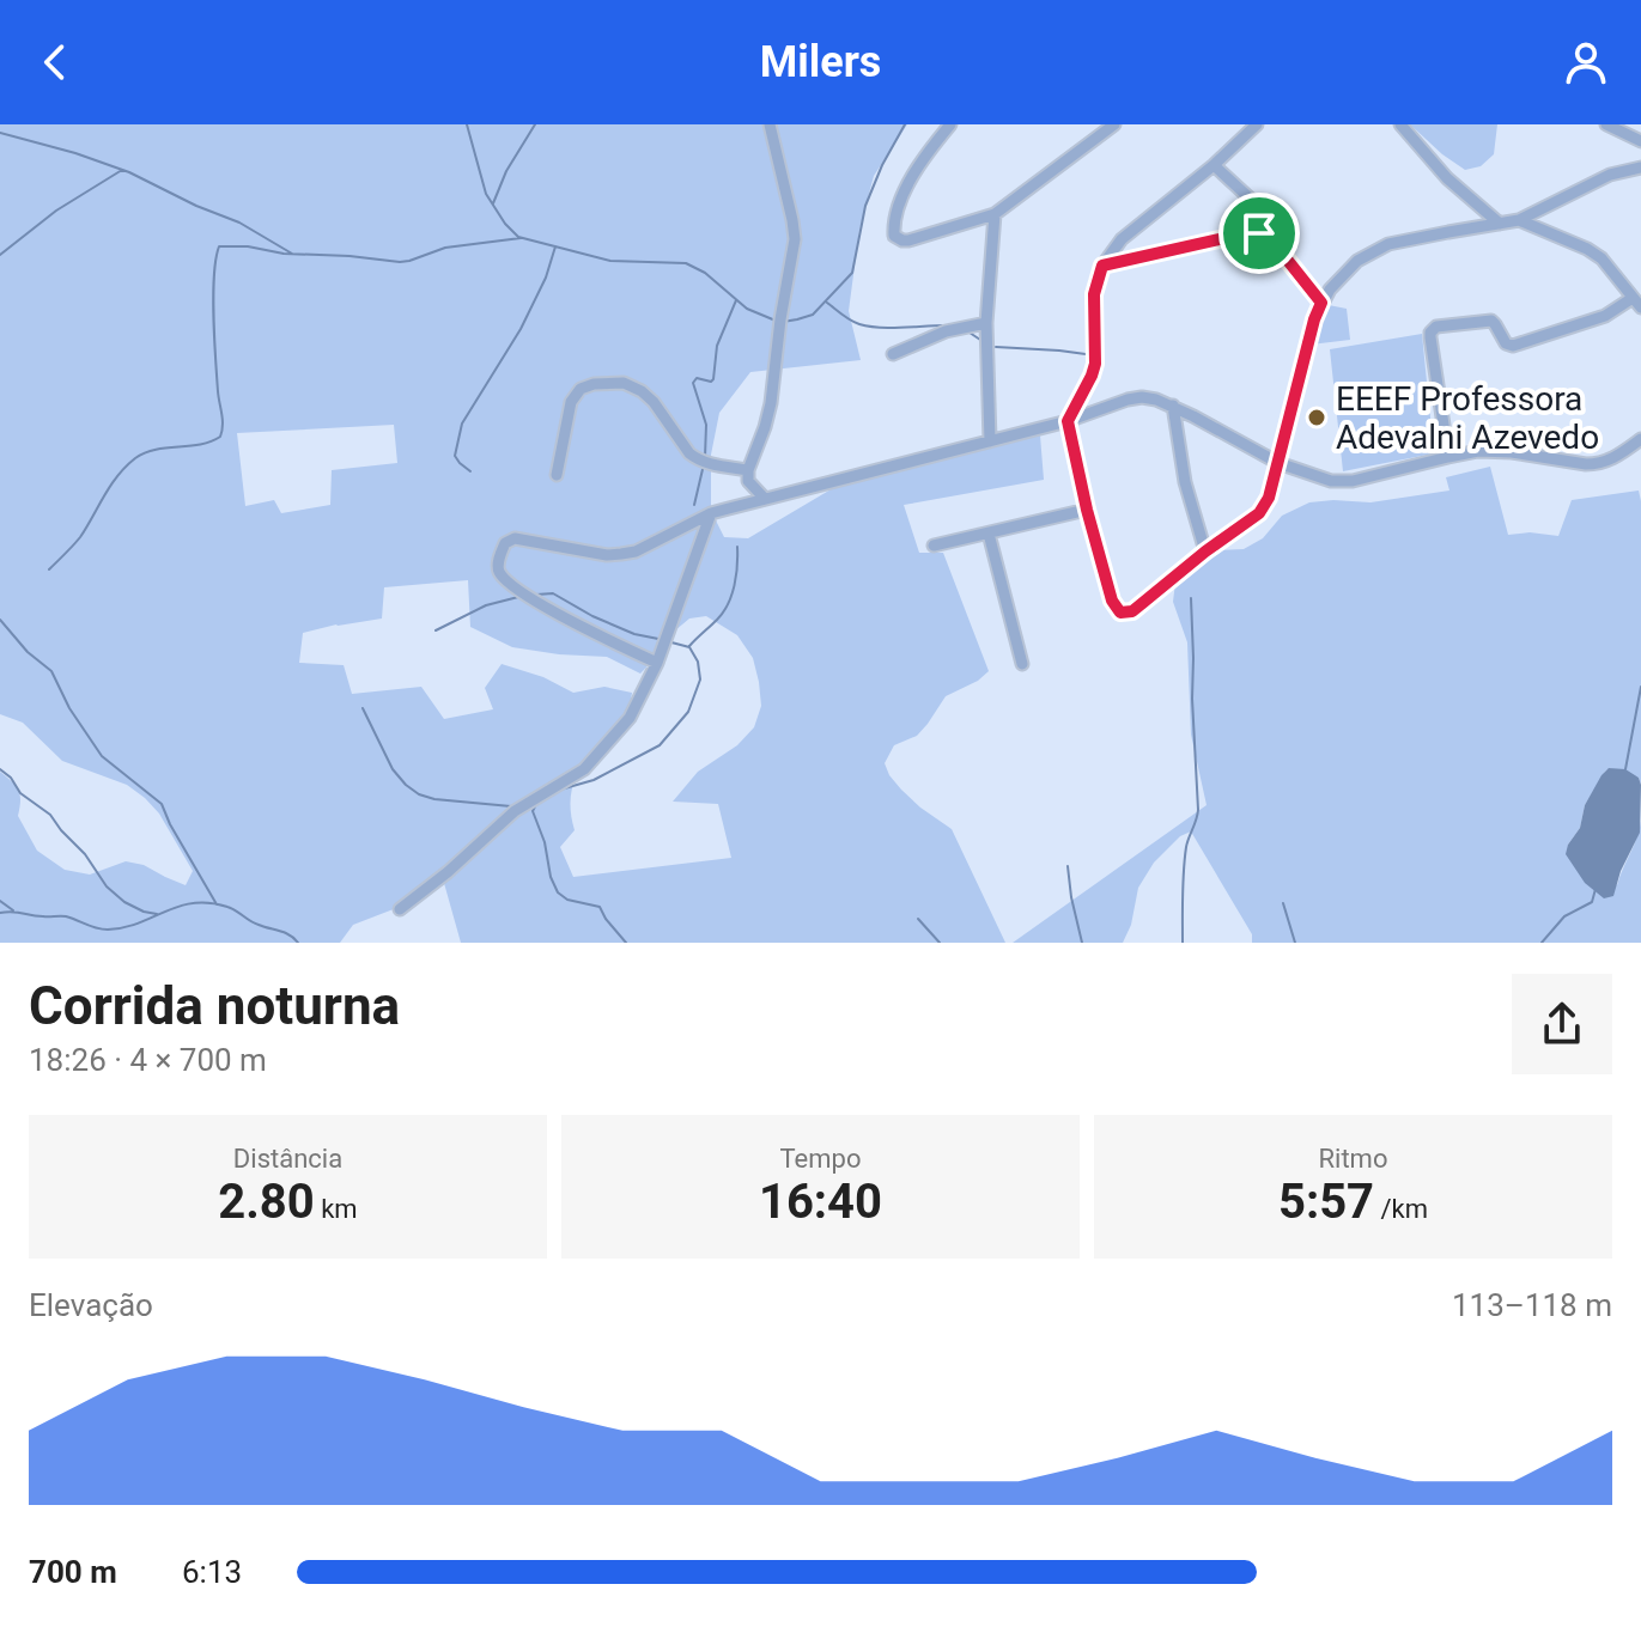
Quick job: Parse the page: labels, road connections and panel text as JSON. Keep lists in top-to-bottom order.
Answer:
{
  "places": ["EEEF Professora Adevalni Azevedo"],
  "page": {
    "header": "Milers",
    "heading": ["Corrida noturna", "18:26 · 4 × 700 m"],
    "stats": [
      ["Distância", "2.80 km"],
      ["Tempo", "16:40"],
      ["Ritmo", "5:57 /km"]
    ],
    "chart": ["Elevação", "113–118 m"],
    "list": [
      {
        "name": "700 m",
        "note": "6:13"
      }
    ]
  }
}
